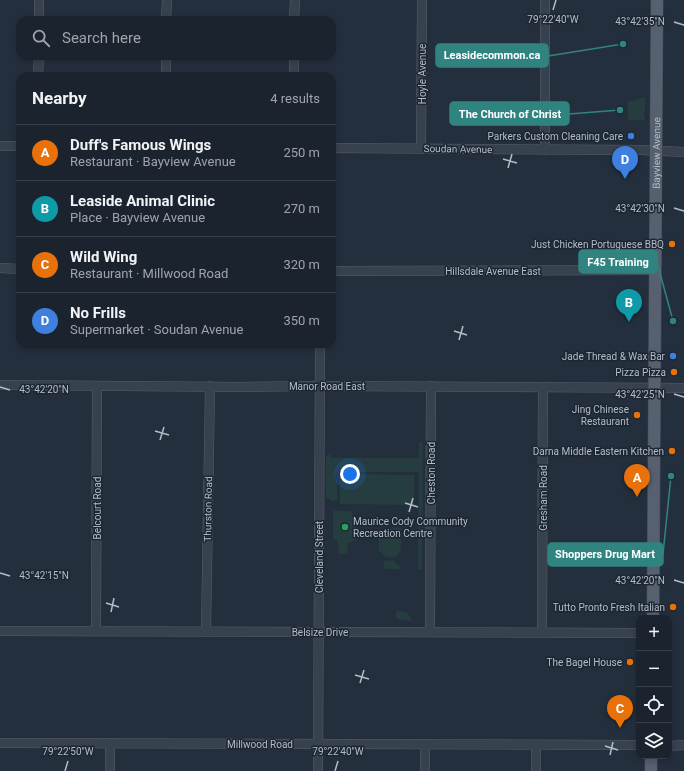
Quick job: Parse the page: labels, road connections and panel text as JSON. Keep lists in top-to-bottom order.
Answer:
{
  "streets": {
    "main road": ["Bayview Avenue"],
    "street": [
      "Hoyle Avenue",
      "Soudan Avenue",
      "Hillsdale Avenue East",
      "Manor Road East",
      "Cheston Road",
      "Gresham Road",
      "Belcourt Road",
      "Thurston Road",
      "Cleveland Street",
      "Belsize Drive",
      "Millwood Road"
    ]
  },
  "crossings": [
    ["Hoyle Avenue", "Soudan Avenue"],
    ["Soudan Avenue", "Bayview Avenue"],
    ["Bayview Avenue", "Hillsdale Avenue East"],
    ["Bayview Avenue", "Manor Road East"],
    ["Manor Road East", "Cheston Road"],
    ["Manor Road East", "Gresham Road"],
    ["Manor Road East", "Belcourt Road"],
    ["Manor Road East", "Thurston Road"],
    ["Manor Road East", "Cleveland Street"],
    ["Cheston Road", "Belsize Drive"],
    ["Gresham Road", "Belsize Drive"],
    ["Belcourt Road", "Belsize Drive"],
    ["Thurston Road", "Belsize Drive"],
    ["Cleveland Street", "Belsize Drive"],
    ["Cleveland Street", "Millwood Road"]
  ],
  "places": [
    "Leasidecommon.ca",
    "The Church of Christ",
    "Parkers Custom Cleaning Care",
    "Just Chicken Portuguese BBQ",
    "F45 Training",
    "Jade Thread & Wax Bar",
    "Pizza Pizza",
    "Jing Chinese Restaurant",
    "Darna Middle Eastern Kitchen",
    "Shoppers Drug Mart",
    "Maurice Cody Community Recreation Centre",
    "Tutto Pronto Fresh Italian",
    "The Bagel House"
  ],
  "page": {
    "search": "Search here",
    "heading": ["Nearby", "4 results"],
    "list": [
      {
        "mark": "A",
        "name": "Duff's Famous Wings",
        "note": "Restaurant · Bayview Avenue",
        "value": "250 m"
      },
      {
        "mark": "B",
        "name": "Leaside Animal Clinic",
        "note": "Place · Bayview Avenue",
        "value": "270 m"
      },
      {
        "mark": "C",
        "name": "Wild Wing",
        "note": "Restaurant · Millwood Road",
        "value": "320 m"
      },
      {
        "mark": "D",
        "name": "No Frills",
        "note": "Supermarket · Soudan Avenue",
        "value": "350 m"
      }
    ],
    "pins": [
      "D",
      "B",
      "A",
      "C"
    ],
    "map_buttons": ["+", "−"]
  },
  "coordinates": [
    "79°22'40\"W",
    "43°42'35\"N",
    "43°42'30\"N",
    "43°42'20\"N",
    "43°42'25\"N",
    "43°42'15\"N",
    "79°22'50\"W"
  ]
}
